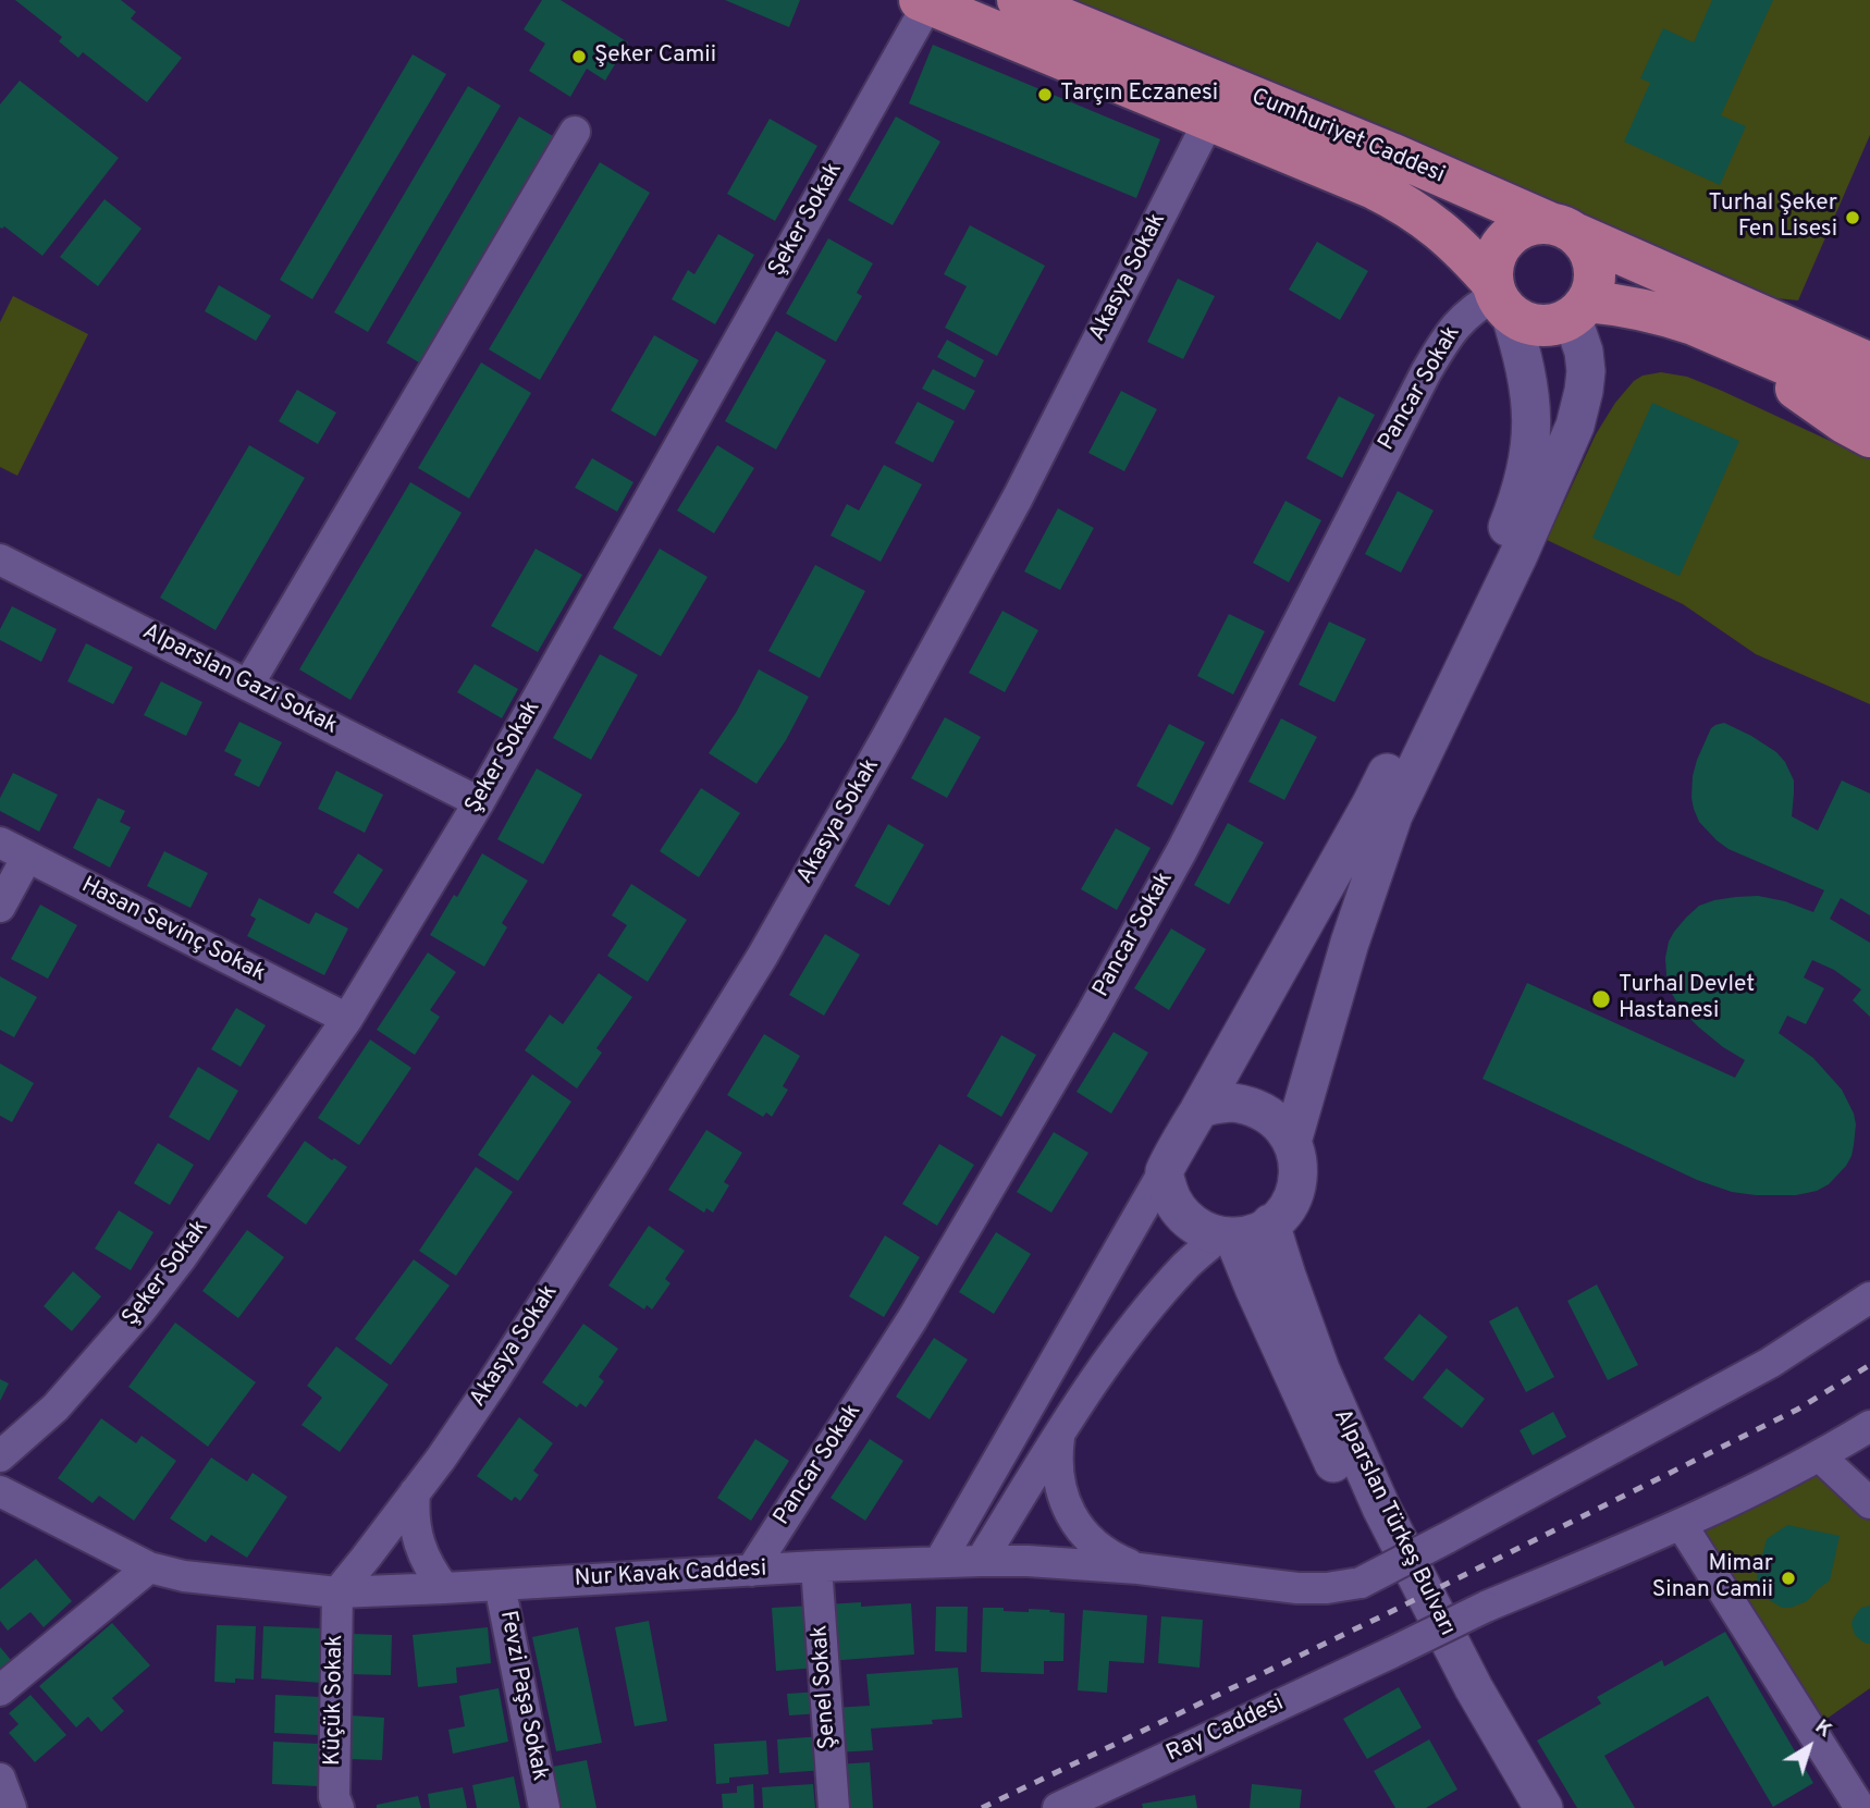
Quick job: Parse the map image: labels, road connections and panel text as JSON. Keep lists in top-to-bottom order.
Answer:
{
  "streets": {
    "highway": ["Cumhuriyet Caddesi"],
    "street": [
      "Şeker Sokak",
      "Akasya Sokak",
      "Pancar Sokak",
      "Alparslan Gazi Sokak",
      "Hasan Sevinç Sokak",
      "Alparslan Türkeş Bulvarı",
      "Nur Kavak Caddesi",
      "Şenel Sokak",
      "Fevzi Paşa Sokak",
      "Küçük Sokak",
      "Ray Caddesi"
    ]
  },
  "crossings": [
    ["Cumhuriyet Caddesi", "Şeker Sokak"],
    ["Cumhuriyet Caddesi", "Akasya Sokak"],
    ["Cumhuriyet Caddesi", "Pancar Sokak"],
    ["Şeker Sokak", "Alparslan Gazi Sokak"],
    ["Şeker Sokak", "Hasan Sevinç Sokak"],
    ["Akasya Sokak", "Nur Kavak Caddesi"],
    ["Akasya Sokak", "Küçük Sokak"],
    ["Pancar Sokak", "Nur Kavak Caddesi"],
    ["Alparslan Türkeş Bulvarı", "Nur Kavak Caddesi"],
    ["Nur Kavak Caddesi", "Şenel Sokak"],
    ["Nur Kavak Caddesi", "Fevzi Paşa Sokak"],
    ["Nur Kavak Caddesi", "Küçük Sokak"]
  ],
  "places": [
    "Şeker Camii",
    "Tarçın Eczanesi",
    "Turhal Şeker Fen Lisesi",
    "Turhal Devlet Hastanesi",
    "Mimar Sinan Camii"
  ],
  "north": "top right"
}
